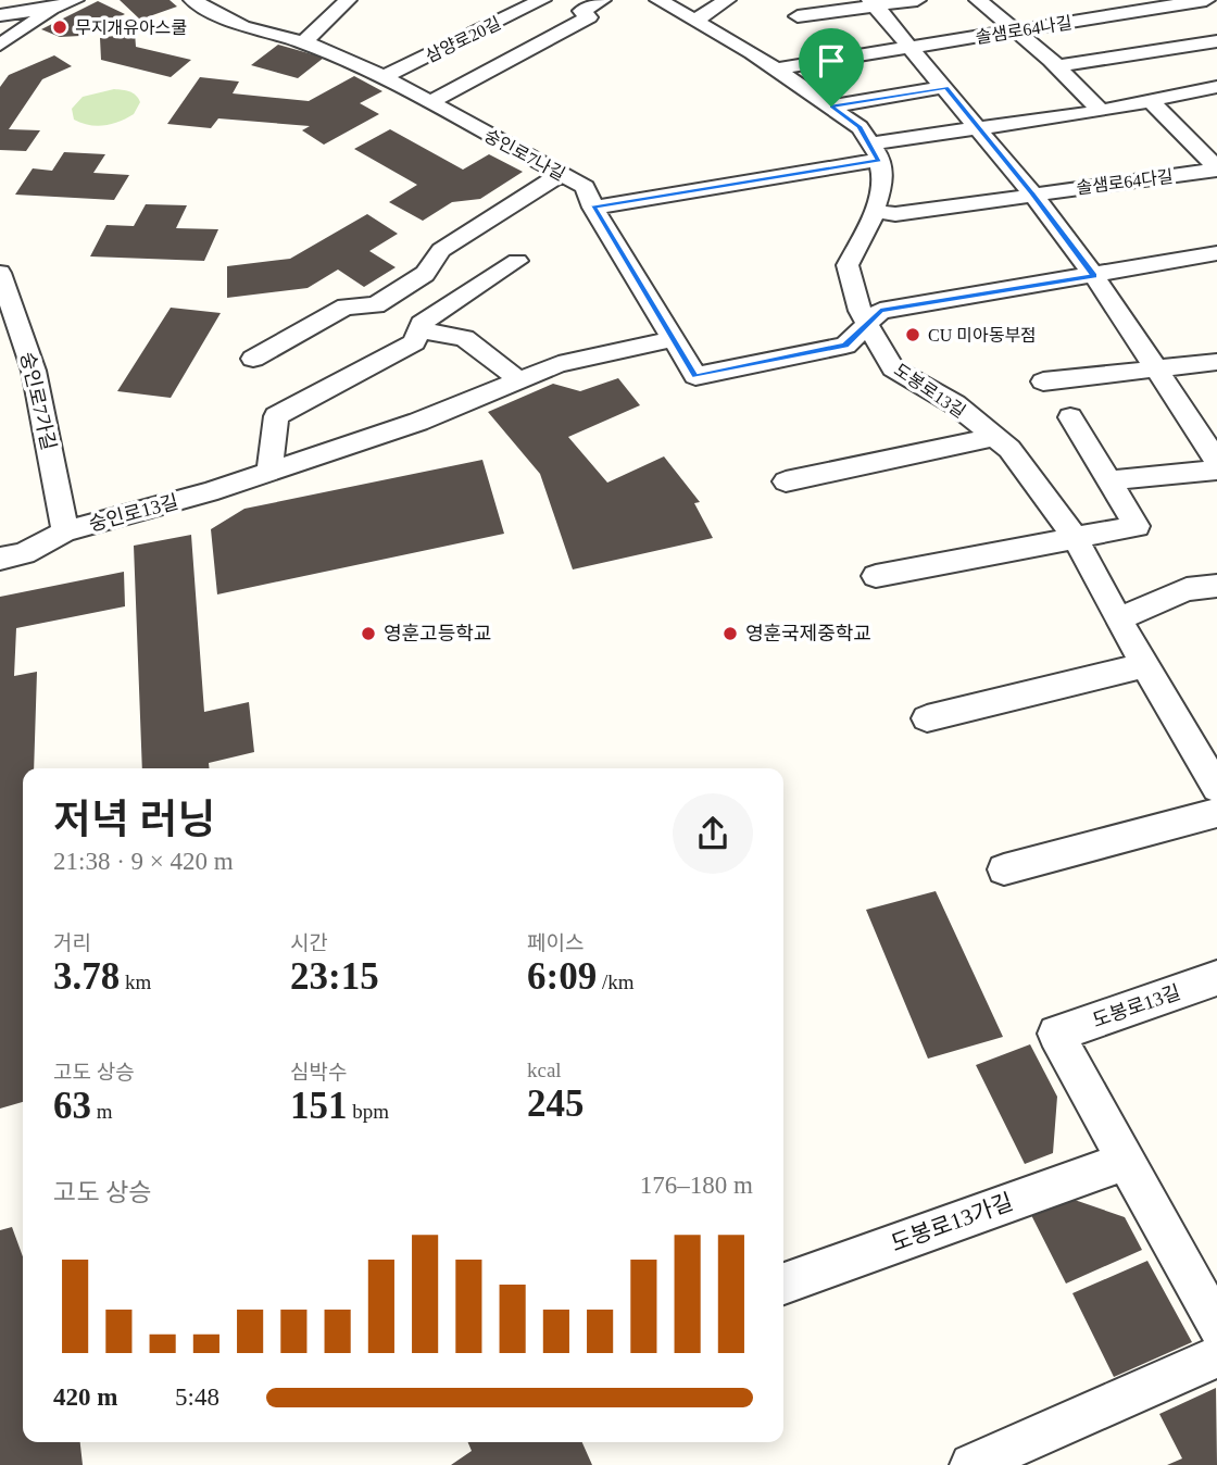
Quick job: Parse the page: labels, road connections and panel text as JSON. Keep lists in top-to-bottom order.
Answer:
{
  "streets": {
    "street": [
      "솔샘로64나길",
      "삼양로20길",
      "숭인로7나길",
      "솔샘로64다길",
      "도봉로13길",
      "숭인로7가길",
      "숭인로13길",
      "도봉로13가길"
    ]
  },
  "crossings": [
    ["삼양로20길", "숭인로7나길"],
    ["숭인로7나길", "도봉로13길"],
    ["숭인로7나길", "숭인로13길"],
    ["도봉로13길", "도봉로13가길"],
    ["숭인로7가길", "숭인로13길"]
  ],
  "places": [
    "무지개유아스쿨",
    "CU 미아동부점",
    "영훈고등학교",
    "영훈국제중학교"
  ],
  "page": {
    "heading": ["저녁 러닝", "21:38 · 9 × 420 m"],
    "stats": [
      ["거리", "3.78 km"],
      ["시간", "23:15"],
      ["페이스", "6:09 /km"],
      ["고도 상승", "63 m"],
      ["심박수", "151 bpm"],
      ["kcal", "245"]
    ],
    "chart": ["고도 상승", "176–180 m"],
    "list": [
      {
        "name": "420 m",
        "note": "5:48"
      }
    ]
  }
}
